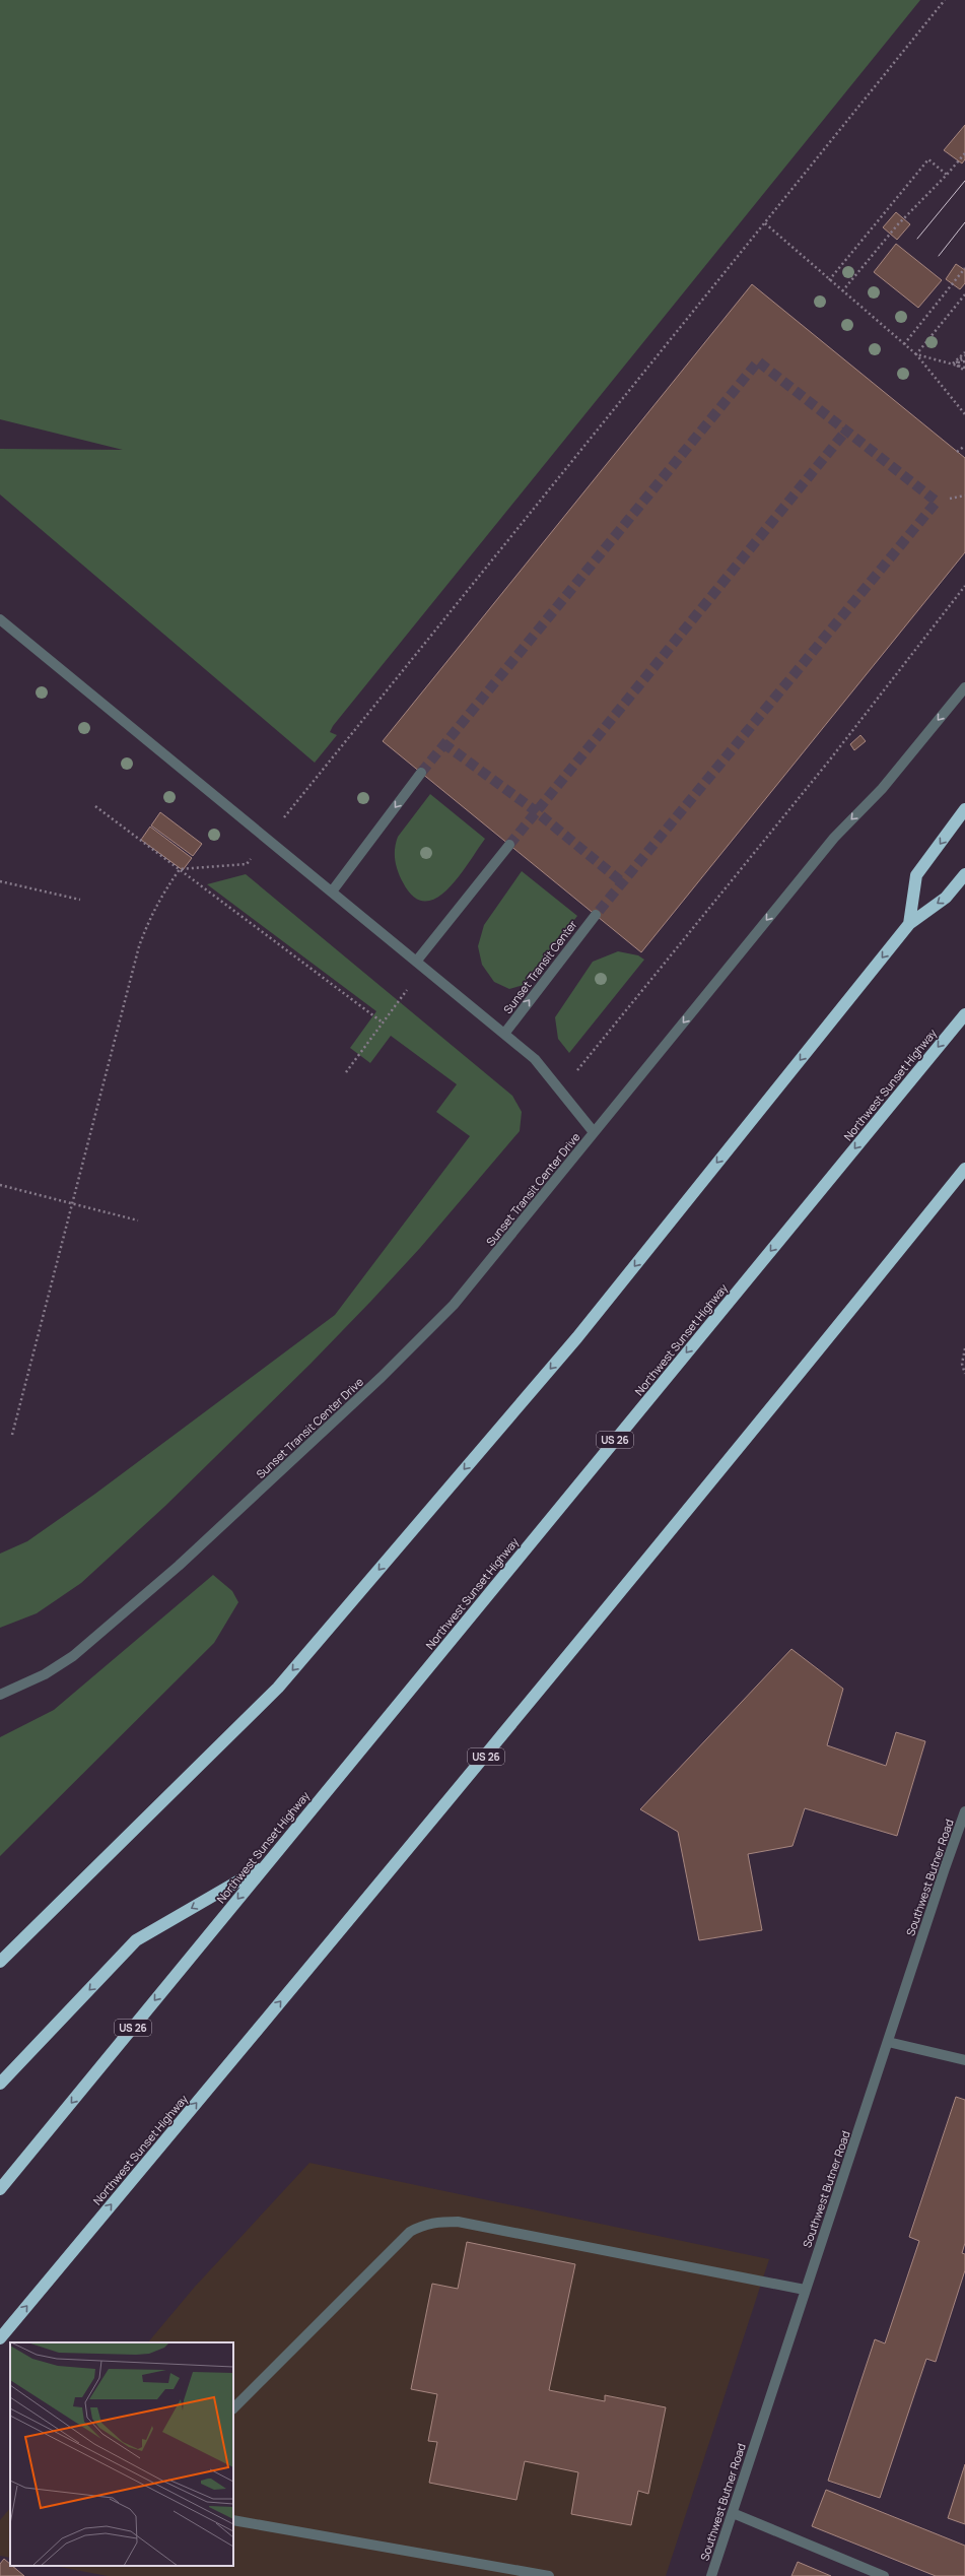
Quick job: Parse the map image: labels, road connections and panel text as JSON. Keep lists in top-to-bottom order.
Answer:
{
  "streets": {
    "highway": ["Northwest Sunset Highway", "US 26"],
    "street": ["Sunset Transit Center", "Sunset Transit Center Drive", "Southwest Butner Road"]
  },
  "one_way": ["Sunset Transit Center", "Sunset Transit Center Drive"]
}
